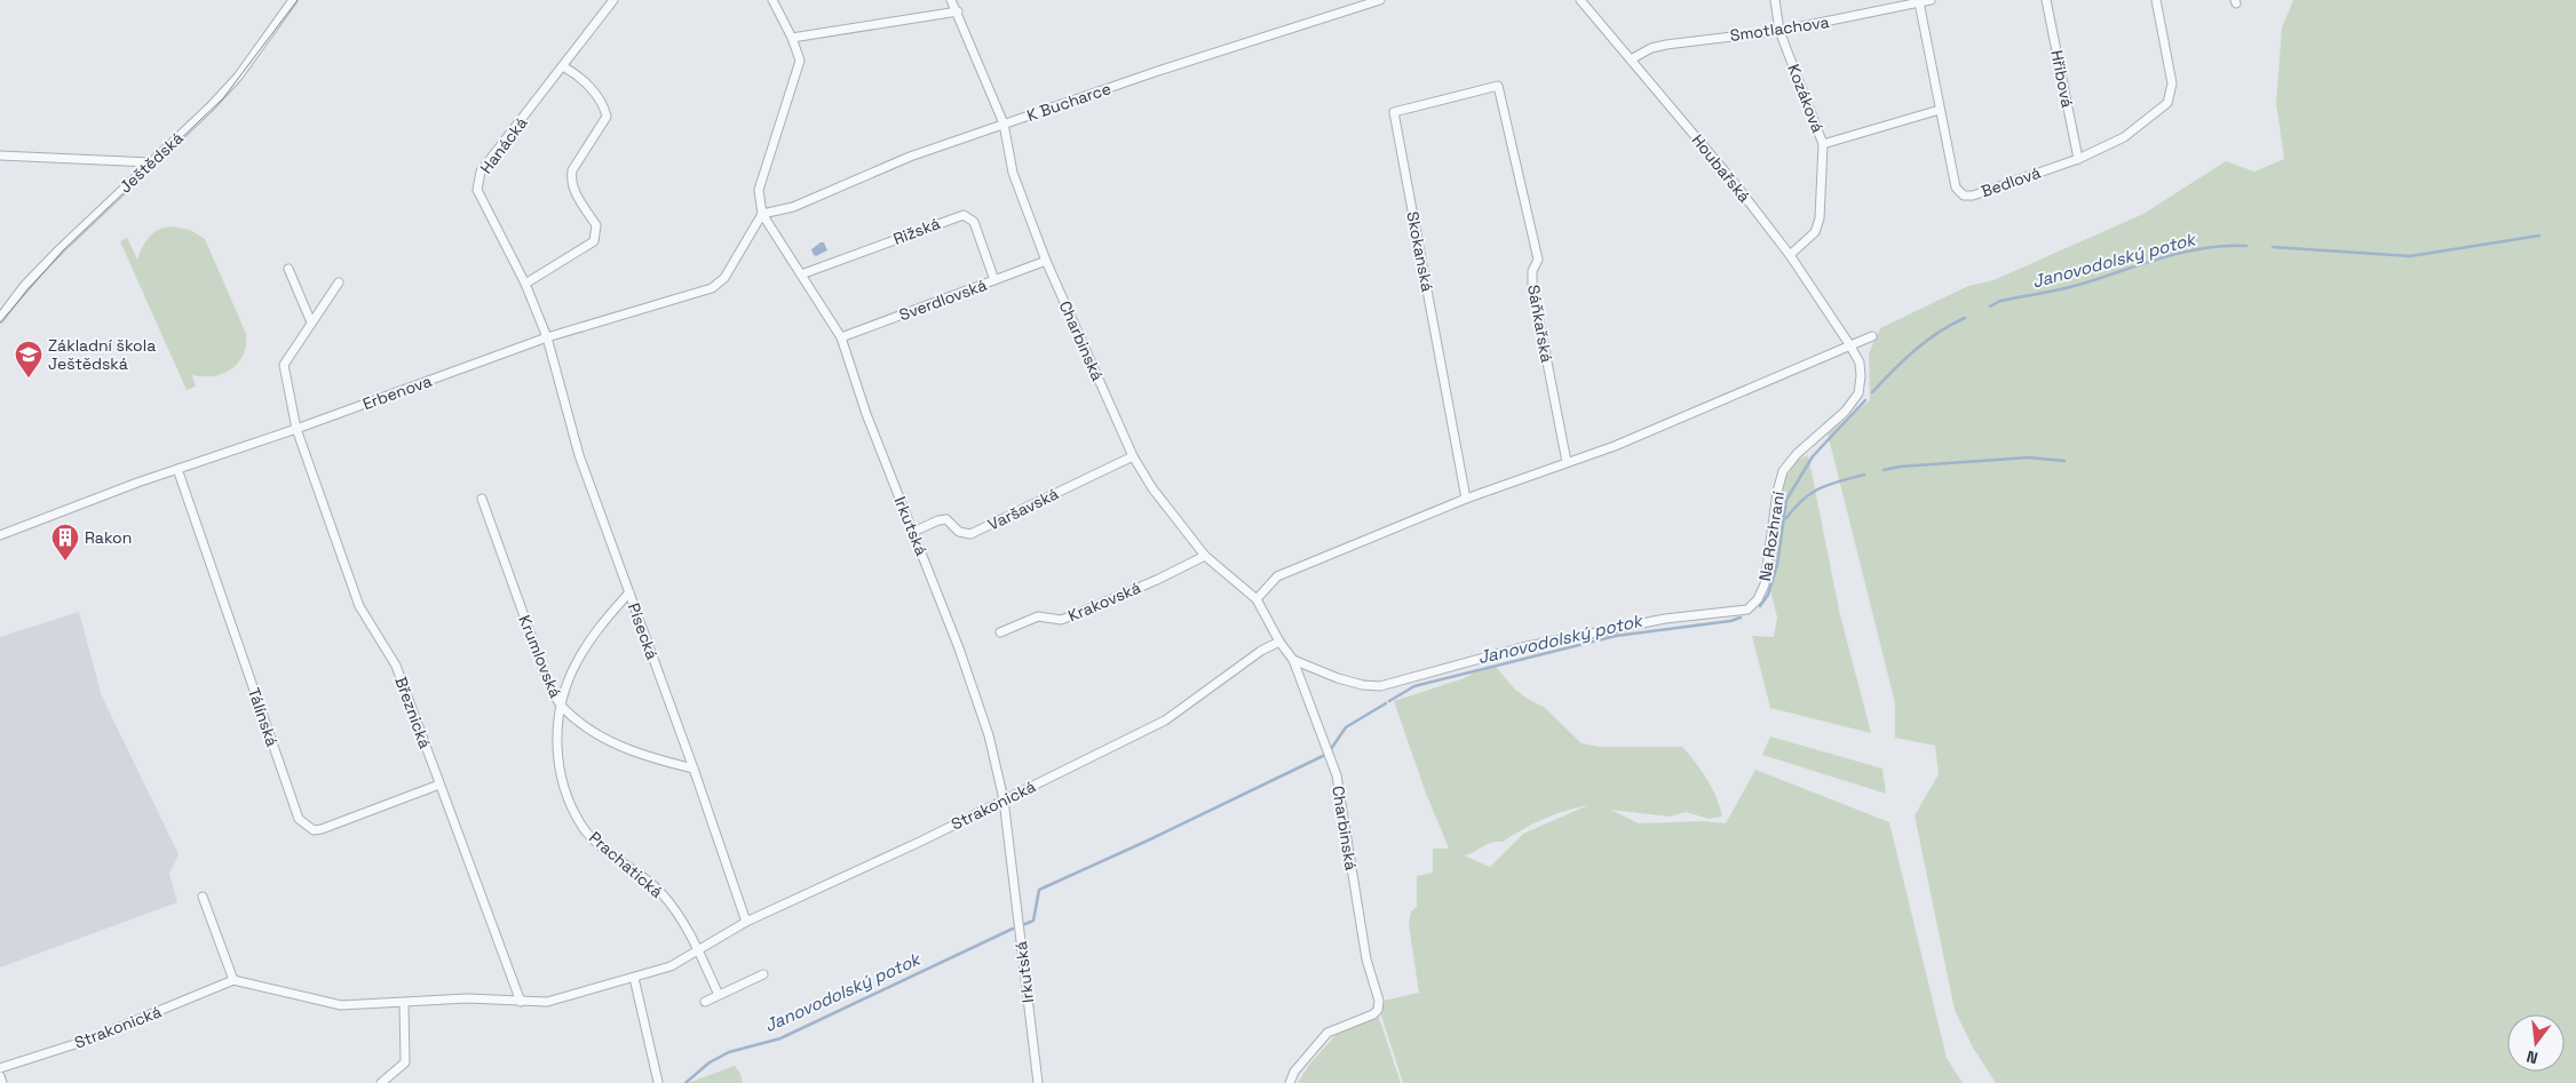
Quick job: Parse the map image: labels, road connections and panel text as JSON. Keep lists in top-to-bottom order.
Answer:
{
  "streets": {
    "street": [
      "Smotlachova",
      "Hřibová",
      "Kozáková",
      "K Bucharce",
      "Hanácká",
      "Ještědská",
      "Houbařská",
      "Bedlová",
      "Rižská",
      "Skokanská",
      "Sverdlovská",
      "Sáňkařská",
      "Charbinská",
      "Erbenova",
      "Varšavská",
      "Irkutská",
      "Na Rozhraní",
      "Krakovská",
      "Písecká",
      "Krumlovská",
      "Březnická",
      "Tálínská",
      "Strakonická",
      "Prachatická"
    ]
  },
  "crossings": [
    ["Smotlachova", "Kozáková"],
    ["Smotlachova", "Houbařská"],
    ["Smotlachova", "Bedlová"],
    ["Hřibová", "Bedlová"],
    ["Kozáková", "Houbařská"],
    ["K Bucharce", "Charbinská"],
    ["K Bucharce", "Erbenova"],
    ["K Bucharce", "Irkutská"],
    ["Hanácká", "Erbenova"],
    ["Hanácká", "Písecká"],
    ["Houbařská", "Na Rozhraní"],
    ["Rižská", "Sverdlovská"],
    ["Rižská", "Irkutská"],
    ["Skokanská", "Sáňkařská"],
    ["Sverdlovská", "Charbinská"],
    ["Sverdlovská", "Irkutská"],
    ["Charbinská", "Varšavská"],
    ["Charbinská", "Na Rozhraní"],
    ["Charbinská", "Krakovská"],
    ["Charbinská", "Strakonická"],
    ["Erbenova", "Irkutská"],
    ["Erbenova", "Písecká"],
    ["Erbenova", "Březnická"],
    ["Erbenova", "Tálínská"],
    ["Varšavská", "Irkutská"],
    ["Irkutská", "Strakonická"],
    ["Písecká", "Krumlovská"],
    ["Písecká", "Strakonická"],
    ["Písecká", "Prachatická"],
    ["Krumlovská", "Prachatická"],
    ["Březnická", "Tálínská"],
    ["Březnická", "Strakonická"],
    ["Strakonická", "Prachatická"]
  ],
  "water": ["Janovodolský potok"],
  "places": {
    "school or university": ["Základní škola Ještědská"],
    "building": ["Rakon"]
  },
  "north": "bottom"
}
